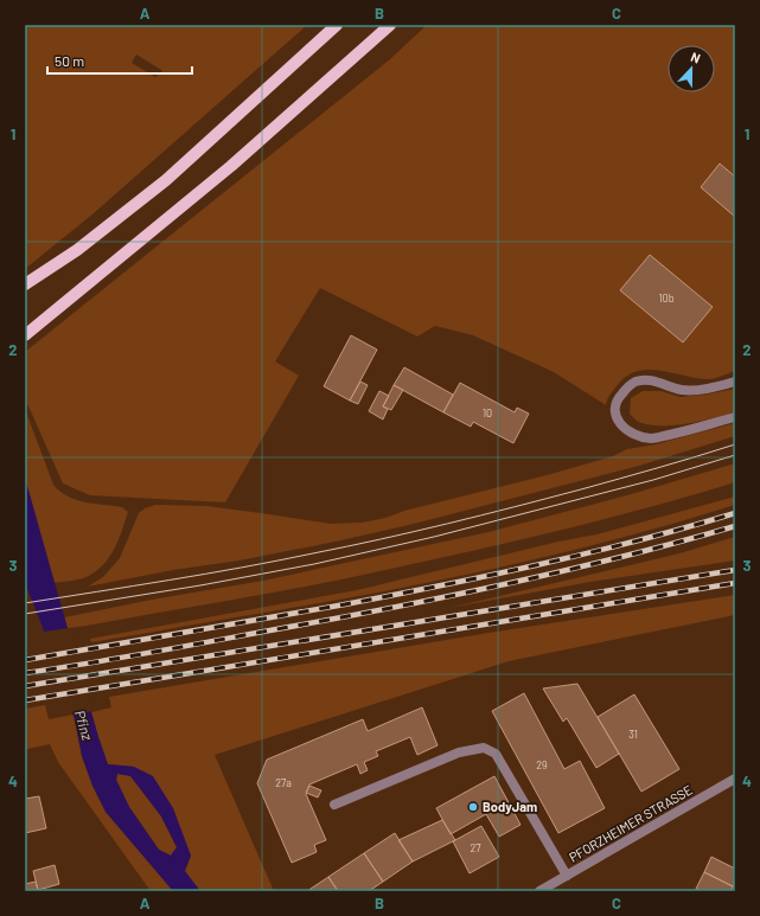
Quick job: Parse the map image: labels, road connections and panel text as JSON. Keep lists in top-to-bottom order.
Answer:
{
  "streets": {
    "street": ["PFORZHEIMER STRASSE"]
  },
  "water": ["Pfinz"],
  "places": ["BodyJam"],
  "house_numbers": [
    "10b",
    "10",
    "31",
    "29",
    "27a",
    "27"
  ],
  "scale_bar": "50 m",
  "north": "top",
  "grid": {
    "columns": ["A", "B", "C"],
    "rows": [
      "1",
      "2",
      "3",
      "4"
    ]
  }
}
